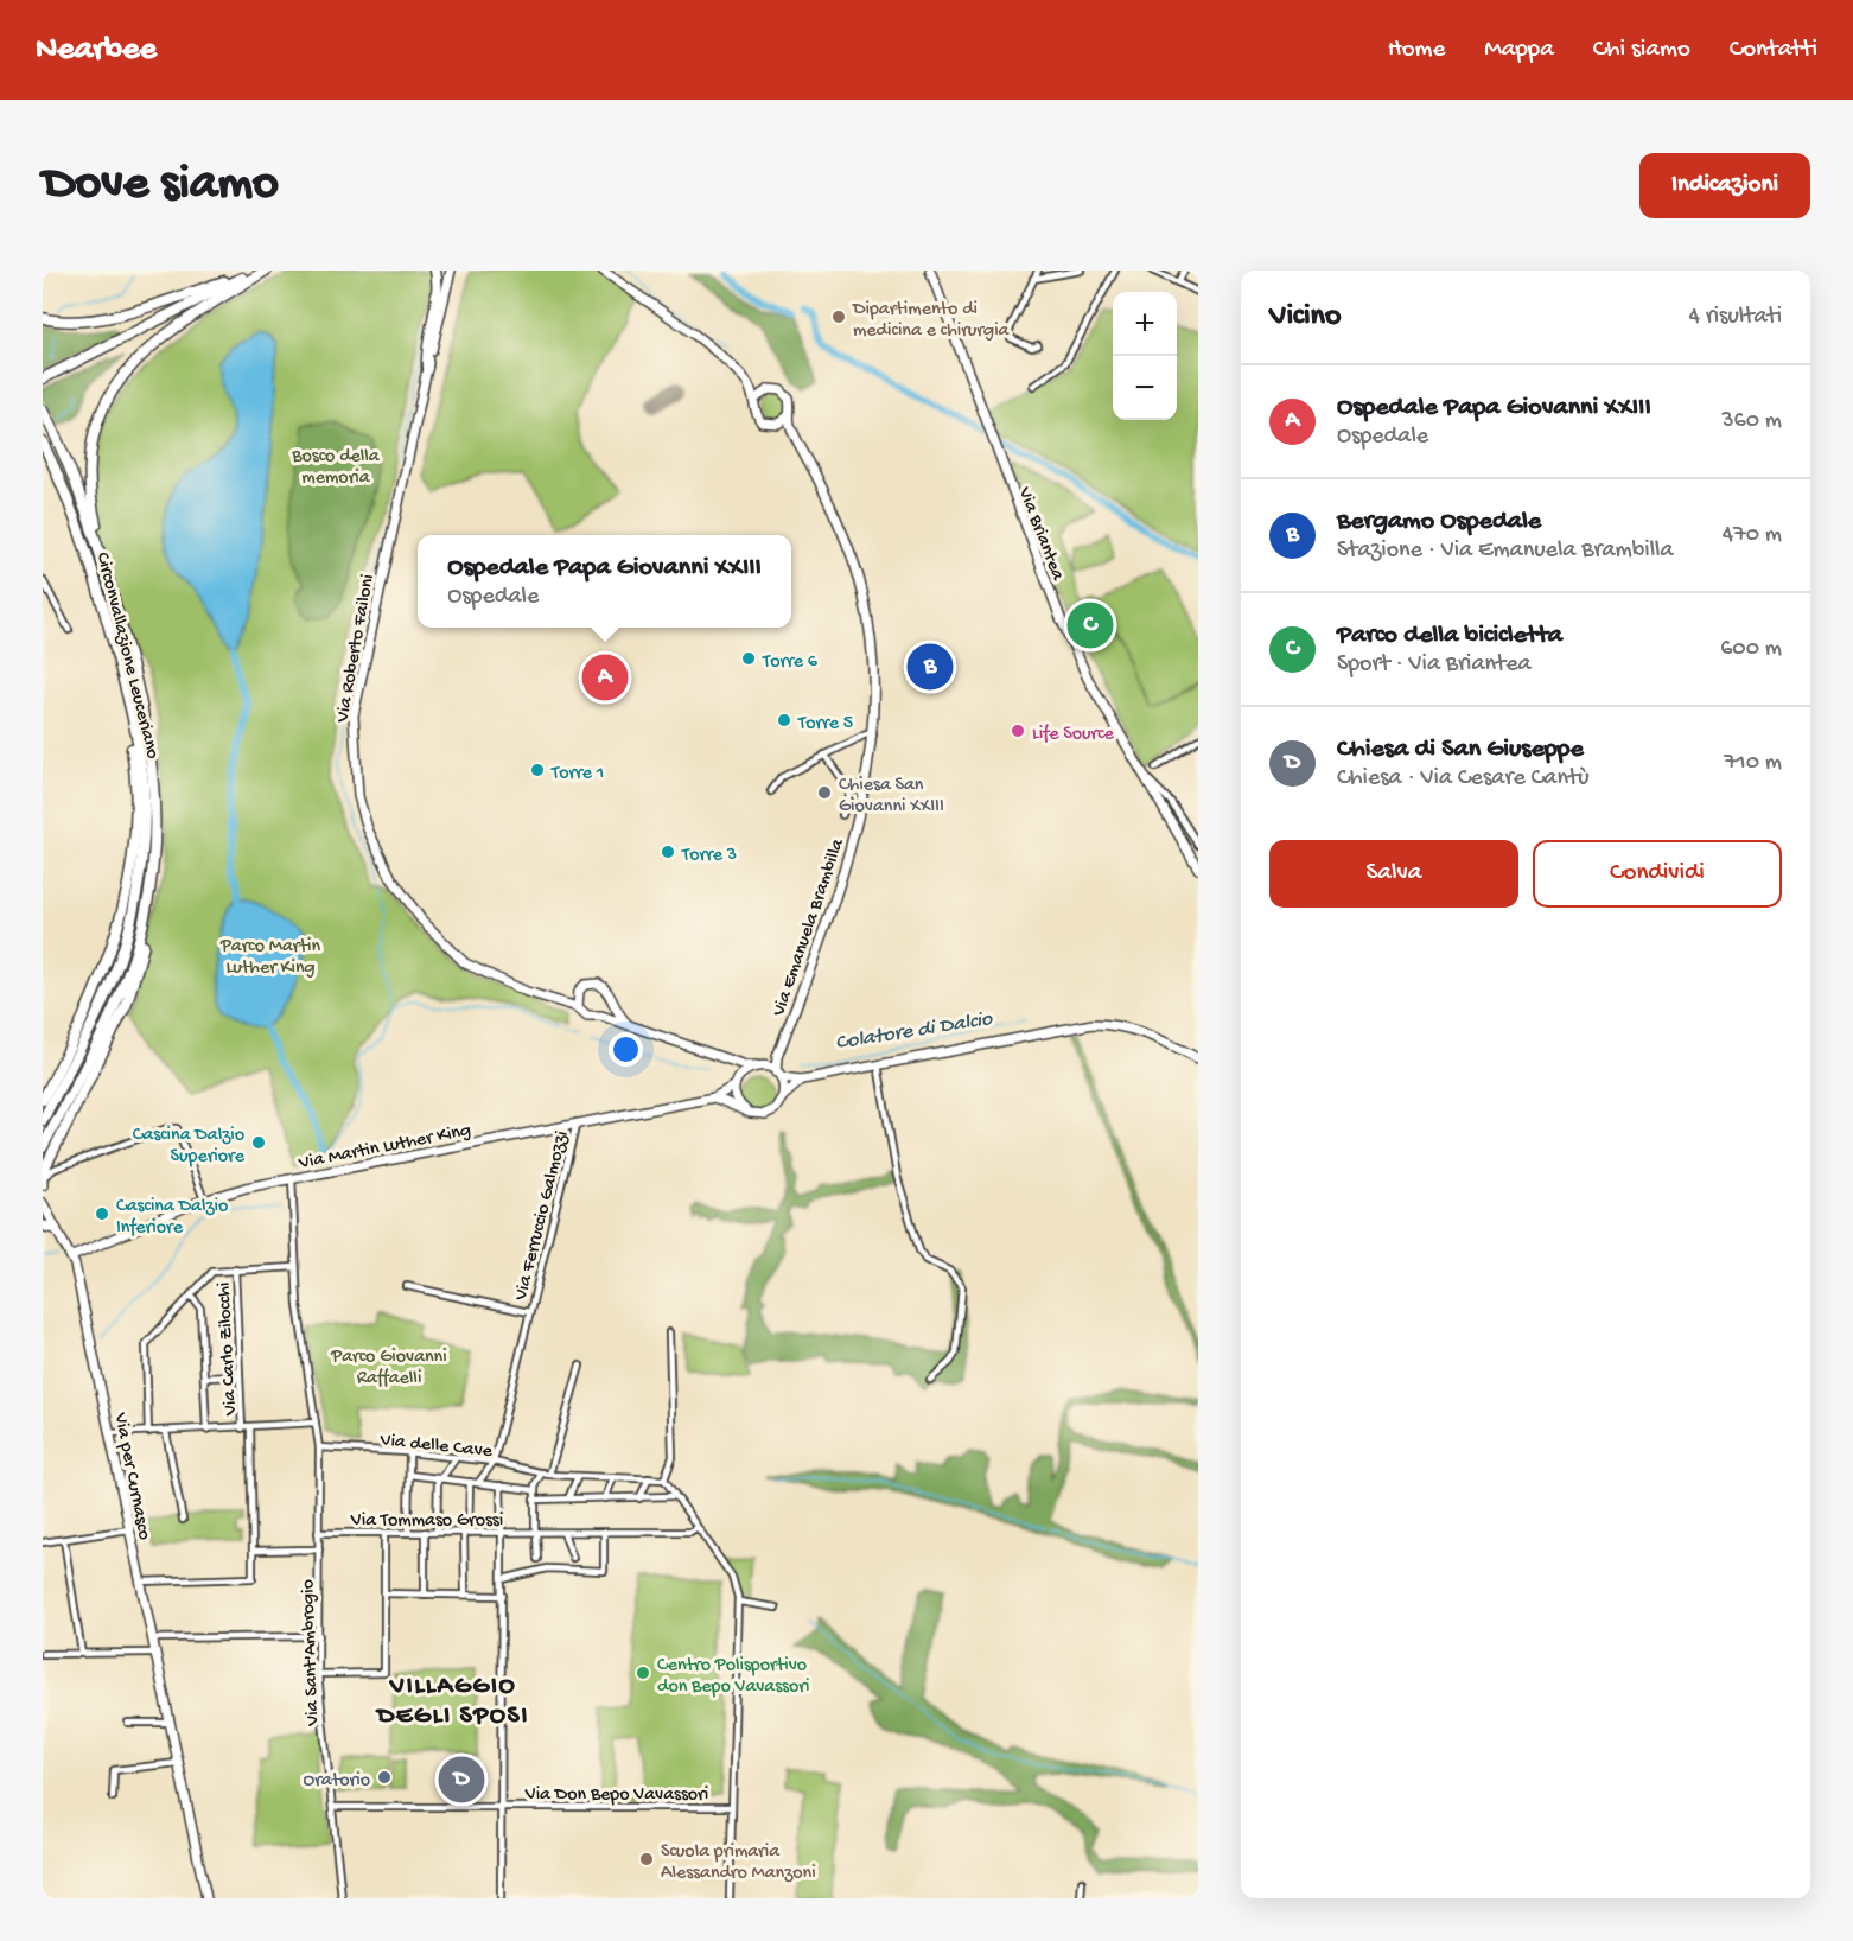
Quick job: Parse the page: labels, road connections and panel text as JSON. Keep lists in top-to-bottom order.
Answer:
{
  "streets": {
    "highway": ["Circonvallazione Leuceriano"],
    "street": [
      "Via Briantea",
      "Via Roberto Failoni",
      "Via Emanuela Brambilla",
      "Via Martin Luther King",
      "Via Ferruccio Galmozzi",
      "Via Carlo Zilocchi",
      "Via delle Cave",
      "Via per Curnasco",
      "Via Tommaso Grossi",
      "Via Sant'Ambrogio",
      "Via Don Bepo Vavassori"
    ]
  },
  "crossings": [
    ["Via Roberto Failoni", "Via Emanuela Brambilla"],
    ["Via Roberto Failoni", "Via Martin Luther King"],
    ["Via Emanuela Brambilla", "Via Martin Luther King"],
    ["Via Martin Luther King", "Via Ferruccio Galmozzi"],
    ["Via Martin Luther King", "Via per Curnasco"],
    ["Via Martin Luther King", "Via Sant'Ambrogio"],
    ["Via Ferruccio Galmozzi", "Via delle Cave"],
    ["Via delle Cave", "Via Sant'Ambrogio"],
    ["Via Tommaso Grossi", "Via Sant'Ambrogio"],
    ["Via Sant'Ambrogio", "Via Don Bepo Vavassori"]
  ],
  "districts": ["VILLAGGIO DEGLI SPOSI"],
  "water": ["Colatore di Dalcio"],
  "parks": ["Bosco della memoria", "Parco Martin Luther King", "Parco Giovanni Raffaelli"],
  "places": [
    "Dipartimento di medicina e chirurgia",
    "Torre 6",
    "Torre 5",
    "Life Source",
    "Torre 1",
    "Chiesa San Giovanni XXIII",
    "Torre 3",
    "Cascina Dalzio Superiore",
    "Cascina Dalzio Inferiore",
    "Centro Polisportivo don Bepo Vavassori",
    "Oratorio",
    "Scuola primaria Alessandro Manzoni"
  ],
  "page": {
    "header": "Nearbee",
    "nav": [
      "Home",
      "Mappa",
      "Chi siamo",
      "Contatti"
    ],
    "buttons": [
      "Indicazioni",
      ["Salva", "Condividi"]
    ],
    "title": "Dove siamo",
    "heading": ["Vicino", "4 risultati"],
    "map_buttons": ["+", "−"],
    "list": [
      {
        "mark": "A",
        "name": "Ospedale Papa Giovanni XXIII",
        "note": "Ospedale",
        "value": "360 m"
      },
      {
        "mark": "B",
        "name": "Bergamo Ospedale",
        "note": "Stazione · Via Emanuela Brambilla",
        "value": "470 m"
      },
      {
        "mark": "C",
        "name": "Parco della bicicletta",
        "note": "Sport · Via Briantea",
        "value": "600 m"
      },
      {
        "mark": "D",
        "name": "Chiesa di San Giuseppe",
        "note": "Chiesa · Via Cesare Cantù",
        "value": "710 m"
      }
    ],
    "popup": ["Ospedale Papa Giovanni XXIII", "Ospedale"],
    "pins": [
      "C",
      "B",
      "A",
      "D"
    ]
  }
}
